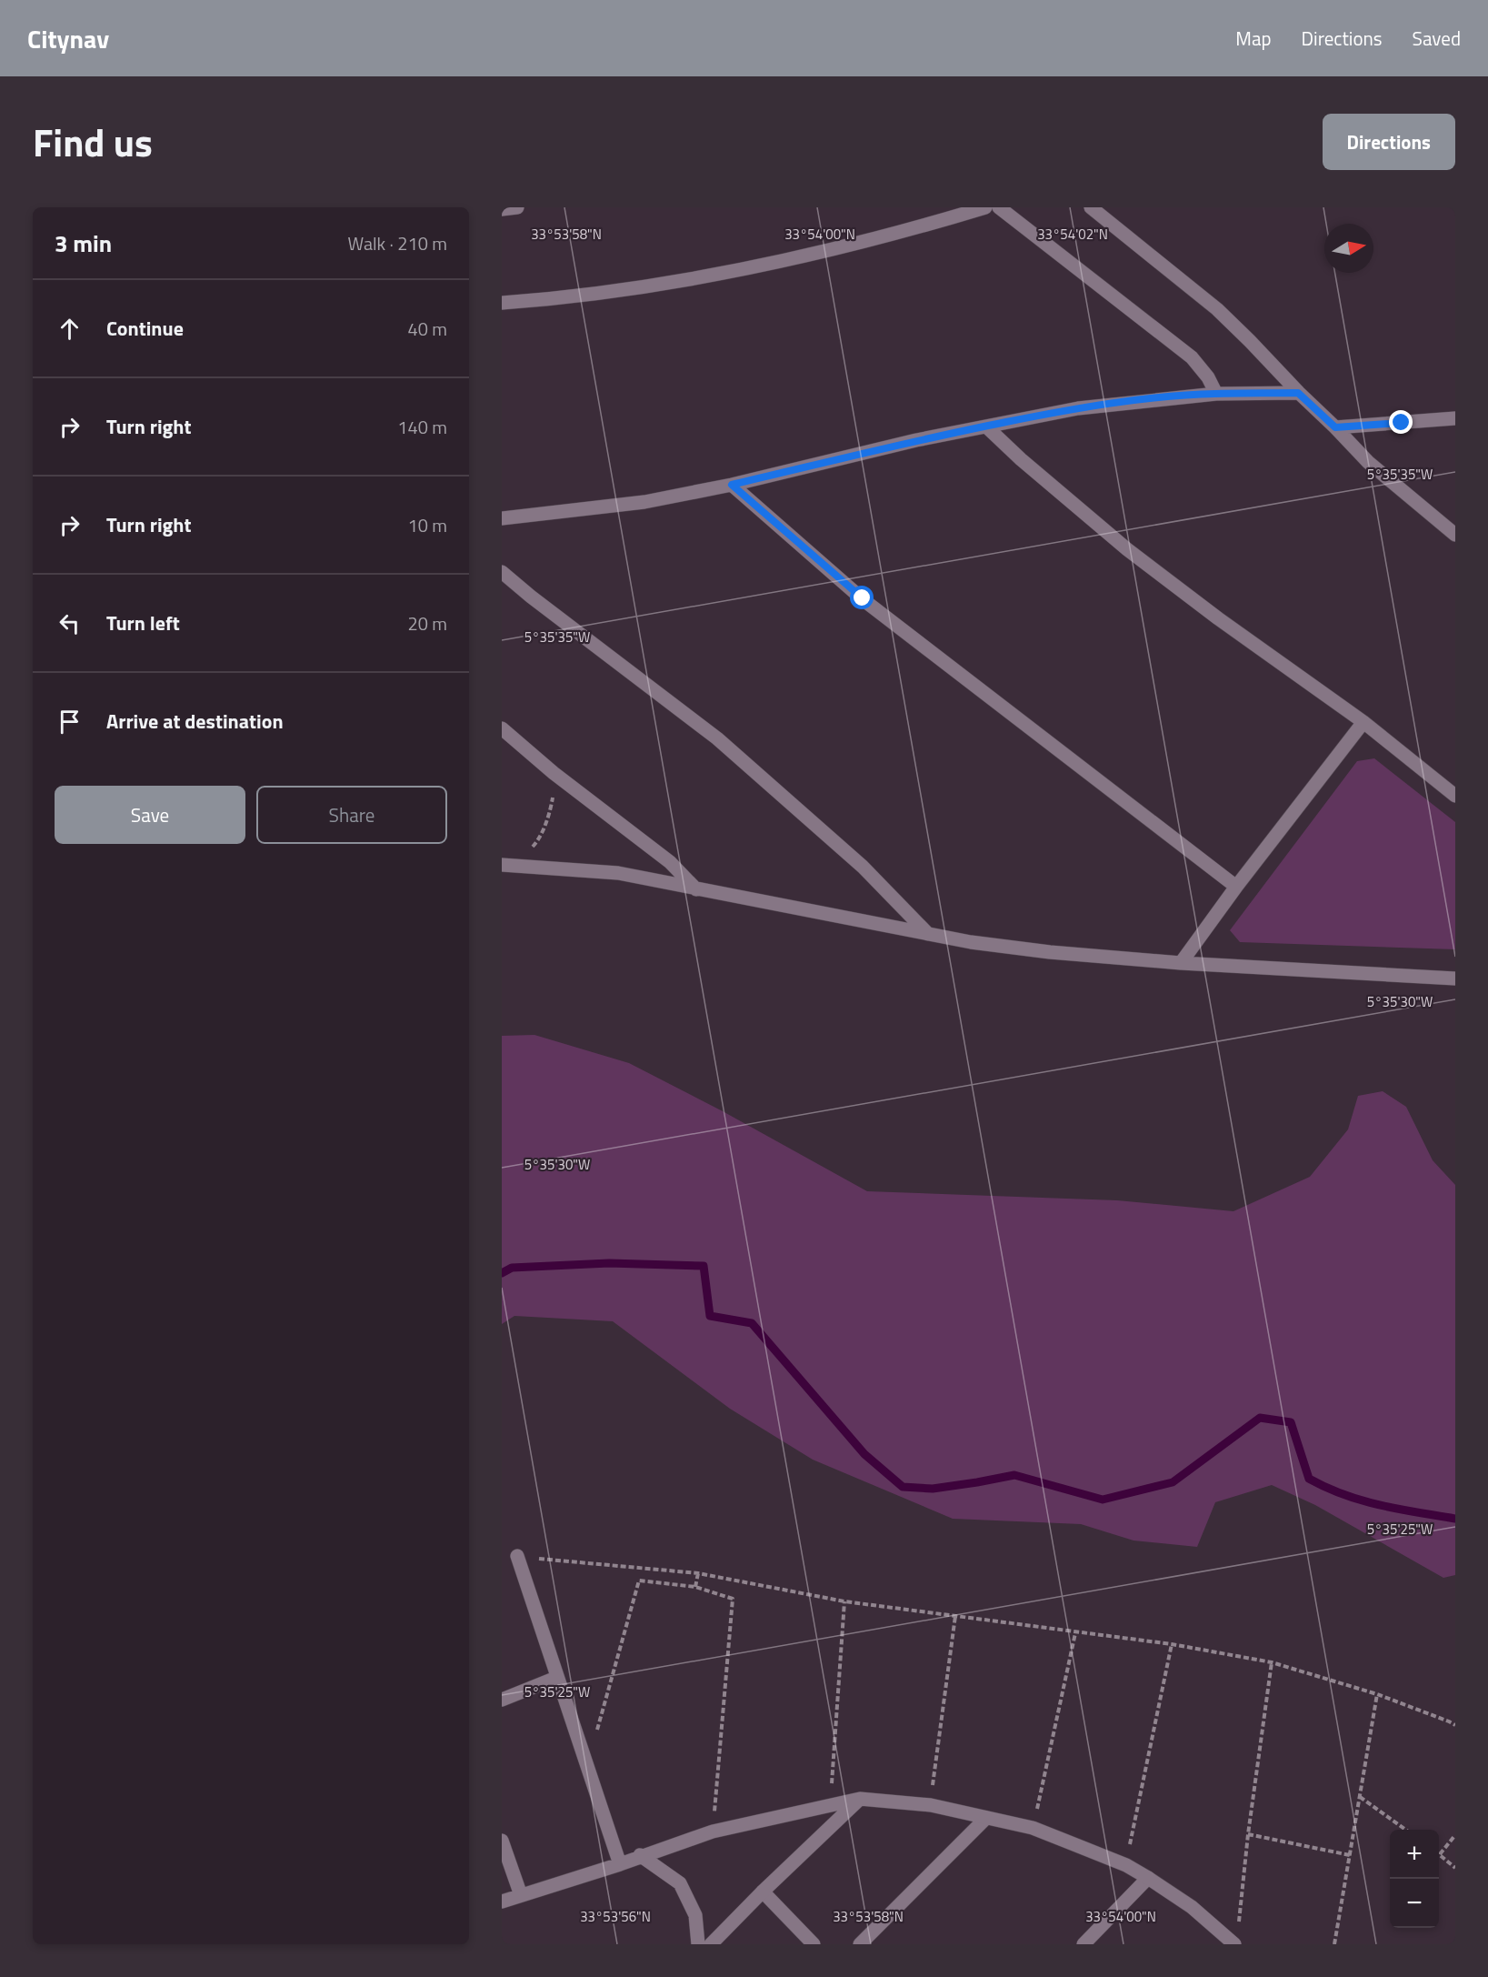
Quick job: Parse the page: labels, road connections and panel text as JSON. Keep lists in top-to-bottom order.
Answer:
{
  "north": "right",
  "page": {
    "header": "Citynav",
    "nav": ["Map", "Directions", "Saved"],
    "title": "Find us",
    "buttons": [
      "Directions",
      ["Save", "Share"]
    ],
    "heading": ["3 min", "Walk · 210 m"],
    "list": [
      ["Continue", "40 m"],
      ["Turn right", "140 m"],
      ["Turn right", "10 m"],
      ["Turn left", "20 m"],
      "Arrive at destination"
    ],
    "map_buttons": ["+", "−"]
  },
  "coordinates": [
    "33°53'58\"N",
    "33°54'00\"N",
    "33°54'02\"N",
    "5°35'35\"W",
    "5°35'30\"W",
    "5°35'25\"W",
    "33°53'56\"N"
  ]
}
